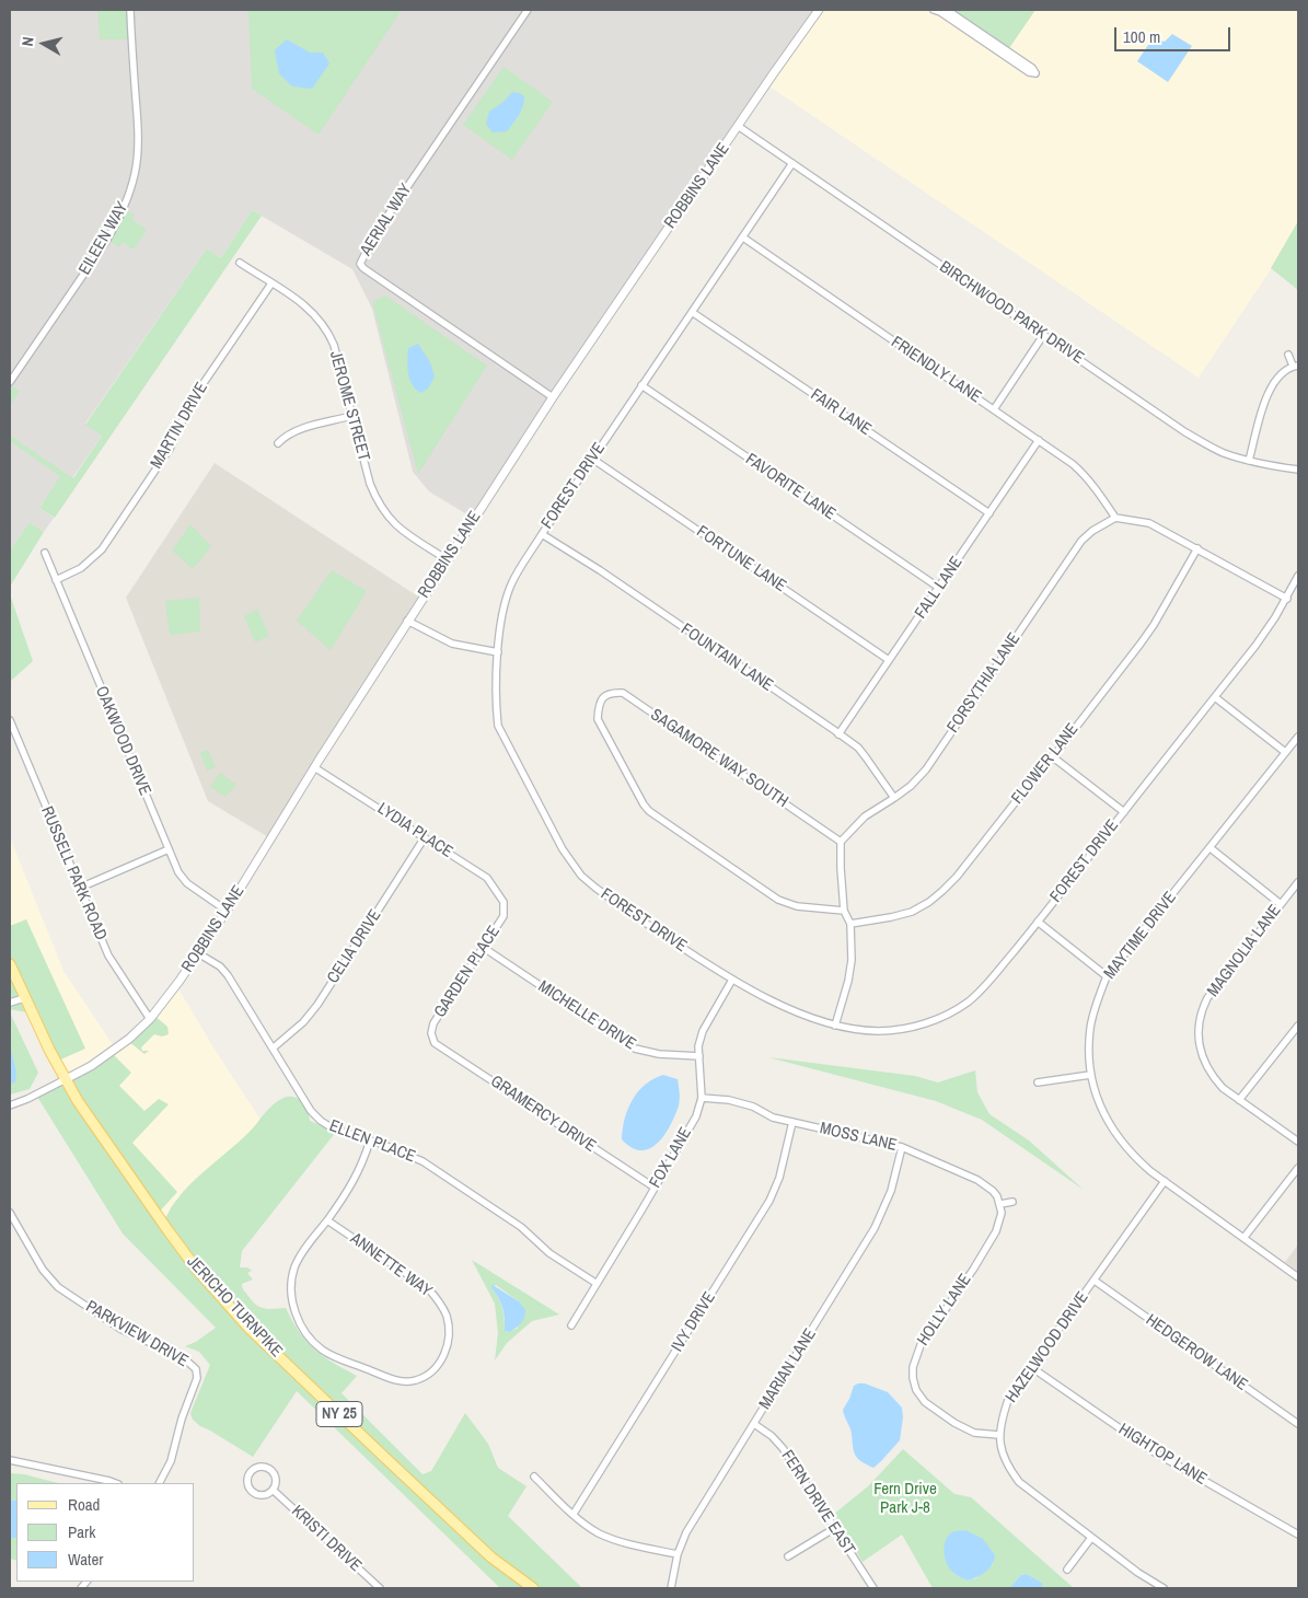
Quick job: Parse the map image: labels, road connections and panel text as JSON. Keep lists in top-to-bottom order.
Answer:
{
  "streets": {
    "main road": ["JERICHO TURNPIKE", "NY 25"],
    "street": [
      "ROBBINS LANE",
      "AERIAL WAY",
      "EILEEN WAY",
      "BIRCHWOOD PARK DRIVE",
      "FRIENDLY LANE",
      "JEROME STREET",
      "FAIR LANE",
      "MARTIN DRIVE",
      "FOREST DRIVE",
      "FAVORITE LANE",
      "FORTUNE LANE",
      "FALL LANE",
      "FOUNTAIN LANE",
      "FORSYTHIA LANE",
      "OAKWOOD DRIVE",
      "SAGAMORE WAY SOUTH",
      "FLOWER LANE",
      "LYDIA PLACE",
      "RUSSELL PARK ROAD",
      "MAYTIME DRIVE",
      "CELIA DRIVE",
      "MAGNOLIA LANE",
      "GARDEN PLACE",
      "MICHELLE DRIVE",
      "GRAMERCY DRIVE",
      "MOSS LANE",
      "ELLEN PLACE",
      "FOX LANE",
      "ANNETTE WAY",
      "HOLLY LANE",
      "IVY DRIVE",
      "PARKVIEW DRIVE",
      "HAZELWOOD DRIVE",
      "HEDGEROW LANE",
      "MARIAN LANE",
      "HIGHTOP LANE",
      "FERN DRIVE EAST",
      "KRISTI DRIVE"
    ]
  },
  "crossings": [
    ["ROBBINS LANE", "AERIAL WAY"],
    ["ROBBINS LANE", "BIRCHWOOD PARK DRIVE"],
    ["ROBBINS LANE", "JEROME STREET"],
    ["ROBBINS LANE", "OAKWOOD DRIVE"],
    ["ROBBINS LANE", "LYDIA PLACE"],
    ["ROBBINS LANE", "RUSSELL PARK ROAD"],
    ["ROBBINS LANE", "ELLEN PLACE"],
    ["ROBBINS LANE", "JERICHO TURNPIKE"],
    ["BIRCHWOOD PARK DRIVE", "FOREST DRIVE"],
    ["FRIENDLY LANE", "FOREST DRIVE"],
    ["FRIENDLY LANE", "FALL LANE"],
    ["FRIENDLY LANE", "FORSYTHIA LANE"],
    ["JEROME STREET", "MARTIN DRIVE"],
    ["FAIR LANE", "FOREST DRIVE"],
    ["FAIR LANE", "FALL LANE"],
    ["MARTIN DRIVE", "OAKWOOD DRIVE"],
    ["FOREST DRIVE", "FAVORITE LANE"],
    ["FOREST DRIVE", "FORTUNE LANE"],
    ["FOREST DRIVE", "FOUNTAIN LANE"],
    ["FOREST DRIVE", "FOX LANE"],
    ["FAVORITE LANE", "FALL LANE"],
    ["FORTUNE LANE", "FALL LANE"],
    ["FALL LANE", "FOUNTAIN LANE"],
    ["FOUNTAIN LANE", "FORSYTHIA LANE"],
    ["FORSYTHIA LANE", "SAGAMORE WAY SOUTH"],
    ["LYDIA PLACE", "CELIA DRIVE"],
    ["LYDIA PLACE", "GARDEN PLACE"],
    ["MAYTIME DRIVE", "HAZELWOOD DRIVE"],
    ["CELIA DRIVE", "ELLEN PLACE"],
    ["GARDEN PLACE", "MICHELLE DRIVE"],
    ["GARDEN PLACE", "GRAMERCY DRIVE"],
    ["MICHELLE DRIVE", "FOX LANE"],
    ["GRAMERCY DRIVE", "FOX LANE"],
    ["MOSS LANE", "FOX LANE"],
    ["MOSS LANE", "HOLLY LANE"],
    ["MOSS LANE", "IVY DRIVE"],
    ["MOSS LANE", "MARIAN LANE"],
    ["ELLEN PLACE", "FOX LANE"],
    ["ELLEN PLACE", "ANNETTE WAY"],
    ["HOLLY LANE", "HAZELWOOD DRIVE"],
    ["HAZELWOOD DRIVE", "HEDGEROW LANE"],
    ["HAZELWOOD DRIVE", "HIGHTOP LANE"],
    ["MARIAN LANE", "FERN DRIVE EAST"]
  ],
  "parks": ["Fern Drive Park J-8"],
  "legend": ["Road", "Park", "Water"],
  "scale_bar": "100 m",
  "north": "left"
}
